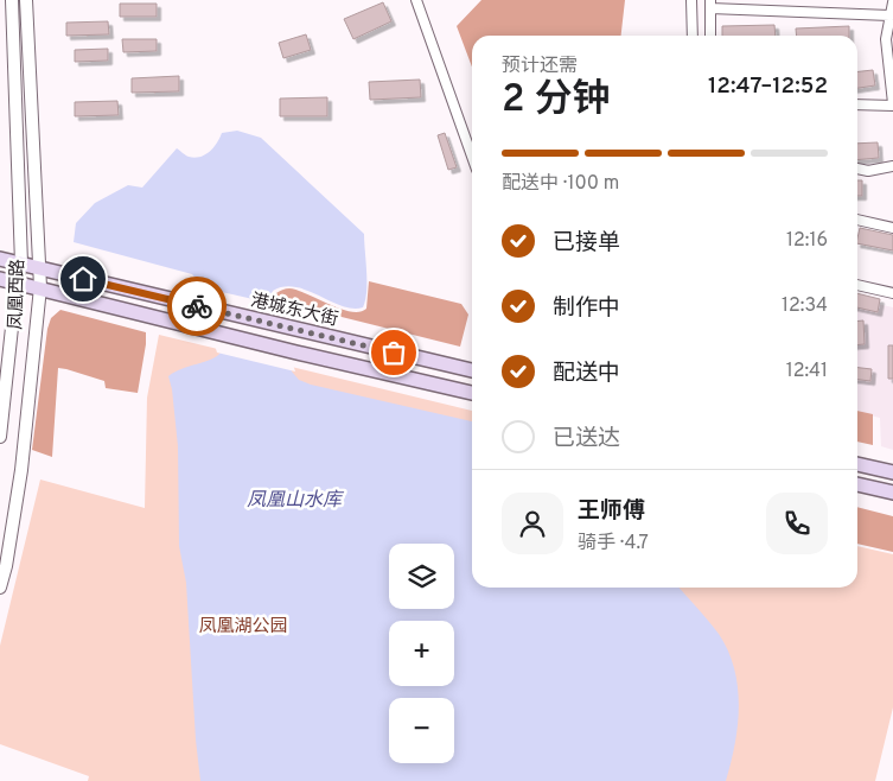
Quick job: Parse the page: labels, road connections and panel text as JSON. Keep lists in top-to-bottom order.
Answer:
{
  "streets": {
    "main road": ["港城东大街"],
    "street": ["凤凰西路"]
  },
  "crossings": [
    ["凤凰西路", "港城东大街"]
  ],
  "water": ["凤凰山水库"],
  "parks": ["凤凰湖公园"],
  "page": {
    "heading": ["2 分钟", "预计还需", "12:47–12:52"],
    "panel": ["王师傅", "骑手 · 4.7"],
    "bar": "配送中 · 100 m",
    "list": [
      ["已接单", "12:16"],
      ["制作中", "12:34"],
      ["配送中", "12:41"],
      "已送达"
    ],
    "map_buttons": ["+", "−"]
  }
}
